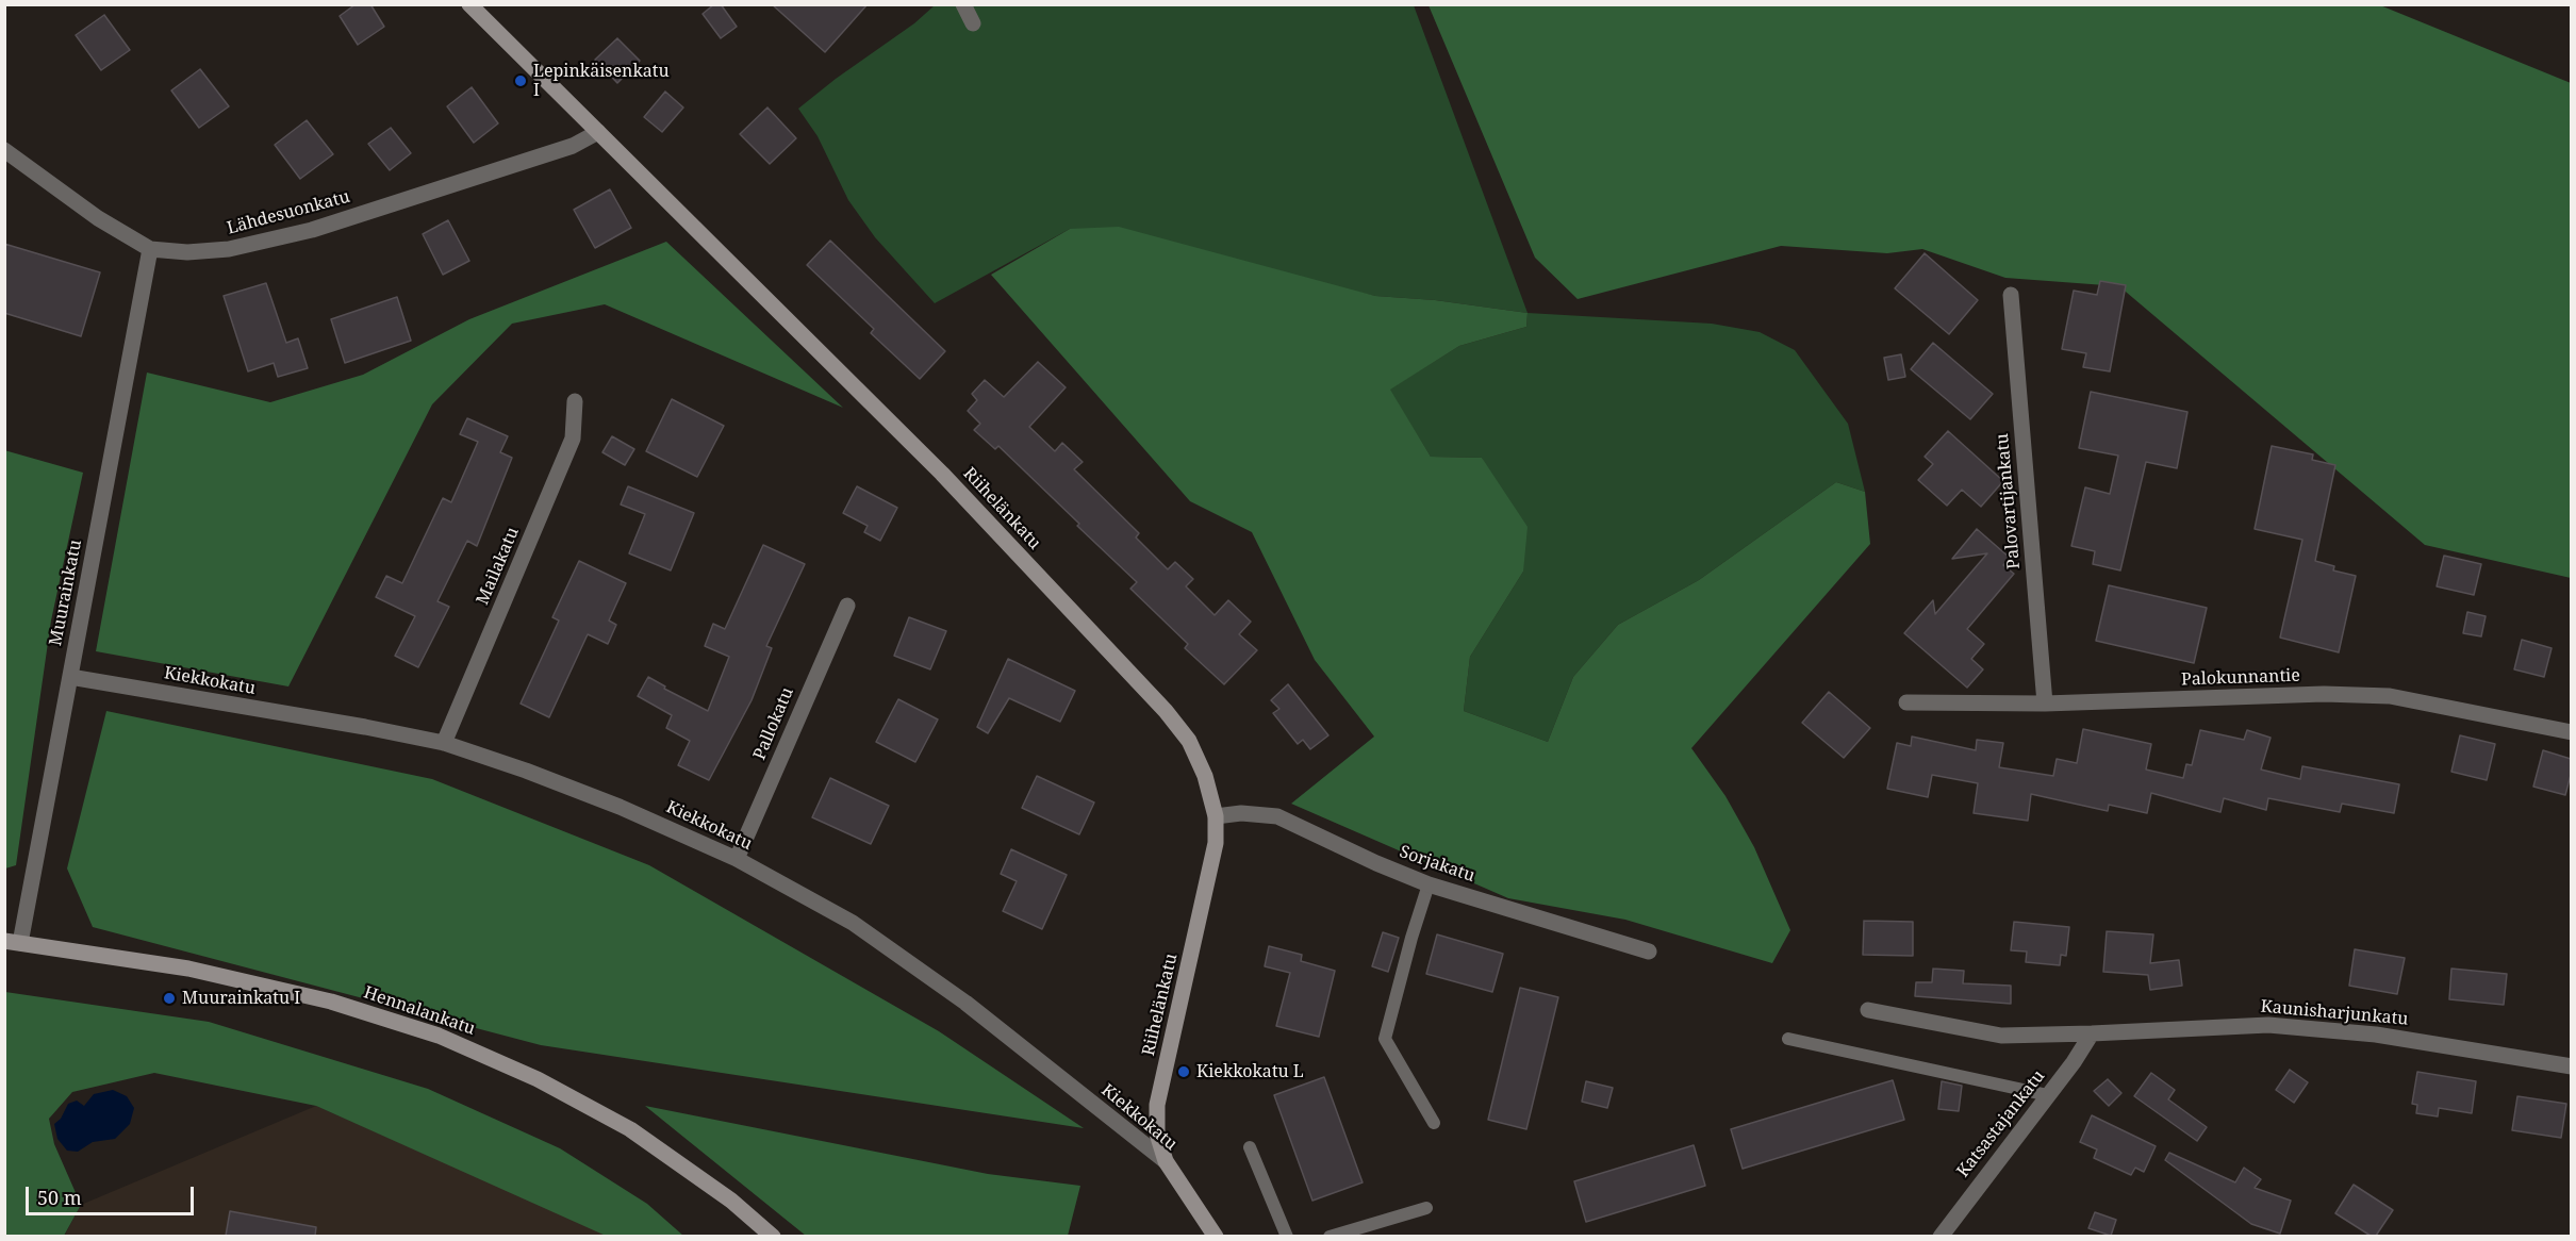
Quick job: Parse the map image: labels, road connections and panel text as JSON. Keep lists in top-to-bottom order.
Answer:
{
  "streets": {
    "street": [
      "Lähdesuonkatu",
      "Palovartijankatu",
      "Riihelänkatu",
      "Mailakatu",
      "Muurainkatu",
      "Palokunnantie",
      "Kiekkokatu",
      "Pallokatu",
      "Sorjakatu",
      "Hennalankatu",
      "Kaunisharjunkatu",
      "Katsastajankatu"
    ]
  },
  "crossings": [
    ["Lähdesuonkatu", "Riihelänkatu"],
    ["Lähdesuonkatu", "Muurainkatu"],
    ["Palovartijankatu", "Palokunnantie"],
    ["Riihelänkatu", "Kiekkokatu"],
    ["Riihelänkatu", "Sorjakatu"],
    ["Mailakatu", "Kiekkokatu"],
    ["Muurainkatu", "Kiekkokatu"],
    ["Muurainkatu", "Hennalankatu"],
    ["Kiekkokatu", "Pallokatu"],
    ["Kaunisharjunkatu", "Katsastajankatu"]
  ],
  "places": ["Lepinkäisenkatu I", "Muurainkatu I", "Kiekkokatu L"],
  "scale_bar": "50 m"
}
